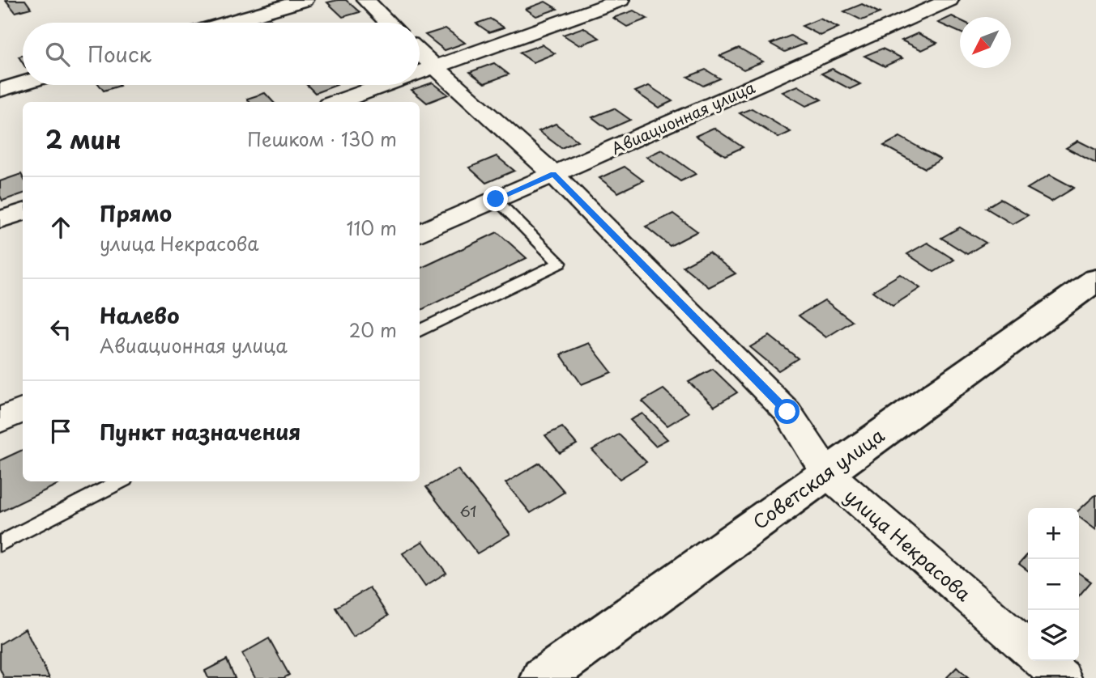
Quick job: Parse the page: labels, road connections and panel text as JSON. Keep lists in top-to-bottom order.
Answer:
{
  "streets": {
    "main road": ["Советская улица"],
    "street": ["Авиационная улица", "улица Некрасова"]
  },
  "crossings": [
    ["Авиационная улица", "улица Некрасова"],
    ["Советская улица", "улица Некрасова"]
  ],
  "house_numbers": ["61"],
  "north": "bottom left",
  "page": {
    "search": "Поиск",
    "heading": ["2 мин", "Пешком · 130 m"],
    "list": [
      ["Прямо", "улица Некрасова", "110 m"],
      ["Налево", "Авиационная улица", "20 m"],
      "Пункт назначения"
    ],
    "map_buttons": ["+", "−"]
  }
}
